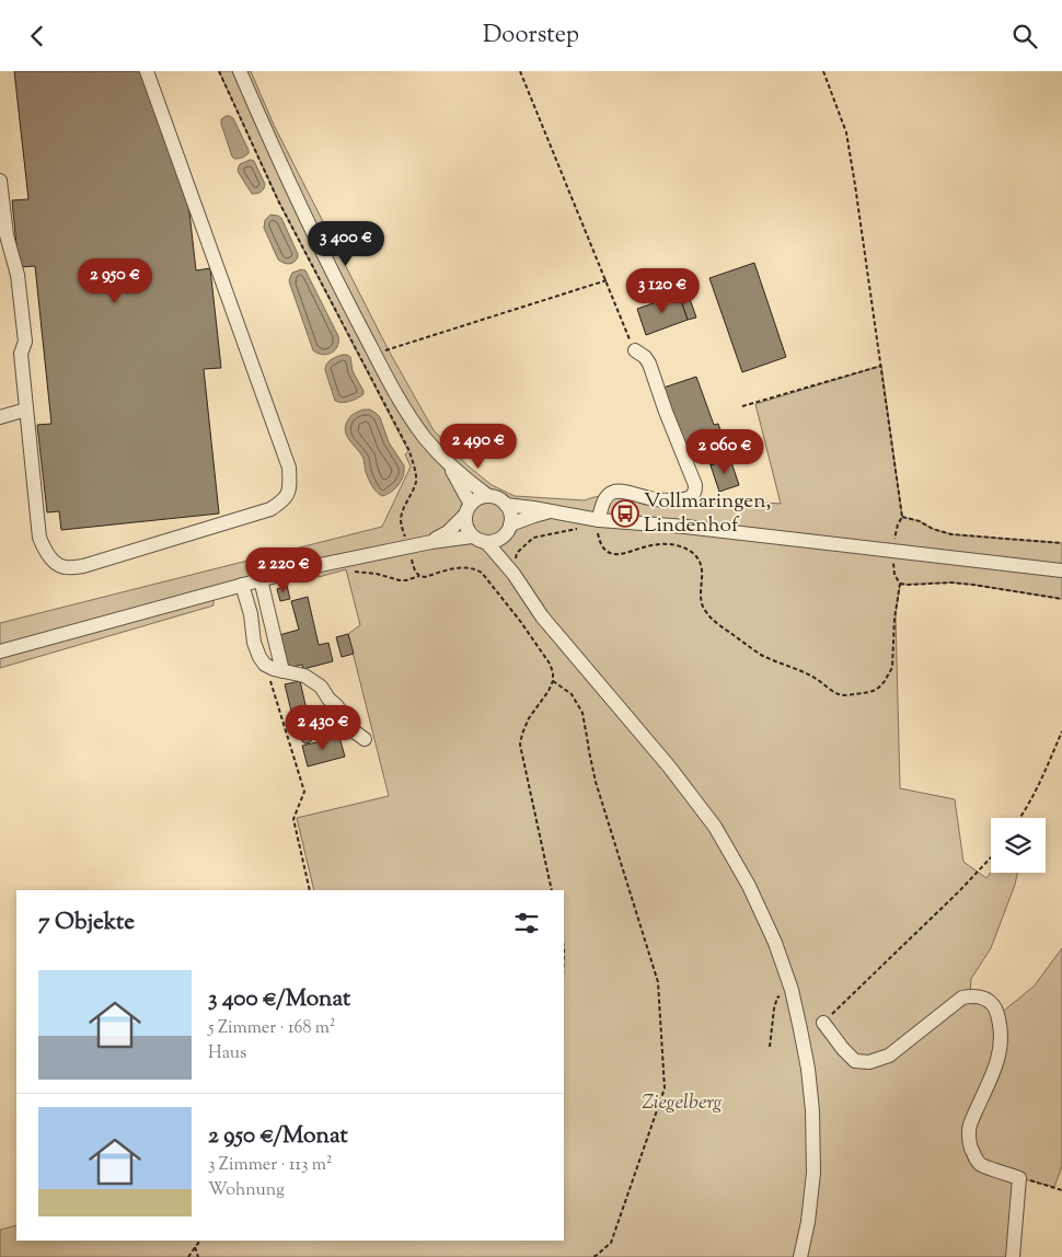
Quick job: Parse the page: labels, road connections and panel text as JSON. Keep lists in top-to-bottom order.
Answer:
{
  "parks": ["Ziegelberg"],
  "places": {
    "bus stop": ["Vollmaringen, Lindenhof"]
  },
  "page": {
    "header": "Doorstep",
    "price": [
      "3 400 €",
      "2 950 €",
      "3 120 €",
      "2 490 €",
      "2 060 €",
      "2 220 €",
      "2 430 €"
    ],
    "heading": "7 Objekte",
    "list": [
      {
        "name": "3 400 €/Monat",
        "note": "5 Zimmer · 168 m² · Haus"
      },
      {
        "name": "2 950 €/Monat",
        "note": "3 Zimmer · 113 m² · Wohnung"
      }
    ]
  }
}
